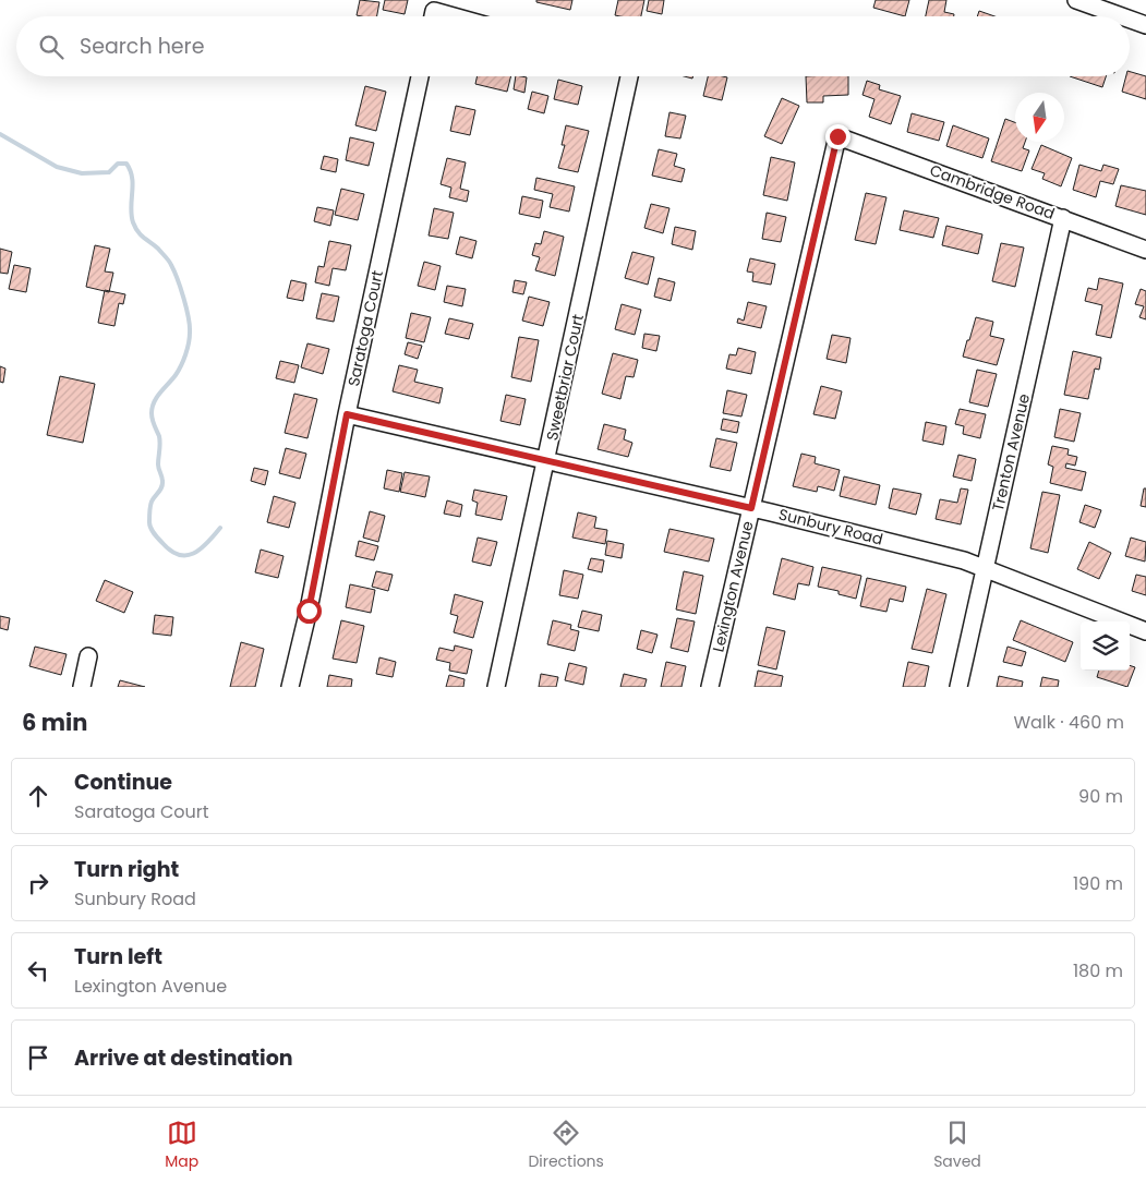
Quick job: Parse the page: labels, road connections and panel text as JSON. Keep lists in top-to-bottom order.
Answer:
{
  "streets": {
    "street": [
      "Cambridge Road",
      "Saratoga Court",
      "Sweetbriar Court",
      "Trenton Avenue",
      "Sunbury Road",
      "Lexington Avenue"
    ]
  },
  "crossings": [
    ["Cambridge Road", "Trenton Avenue"],
    ["Cambridge Road", "Lexington Avenue"],
    ["Saratoga Court", "Sunbury Road"],
    ["Sweetbriar Court", "Sunbury Road"],
    ["Trenton Avenue", "Sunbury Road"],
    ["Sunbury Road", "Lexington Avenue"]
  ],
  "north": "bottom",
  "page": {
    "search": "Search here",
    "heading": ["6 min", "Walk · 460 m"],
    "list": [
      ["Continue", "Saratoga Court", "90 m"],
      ["Turn right", "Sunbury Road", "190 m"],
      ["Turn left", "Lexington Avenue", "180 m"],
      "Arrive at destination"
    ],
    "nav": ["Map", "Directions", "Saved"]
  }
}
